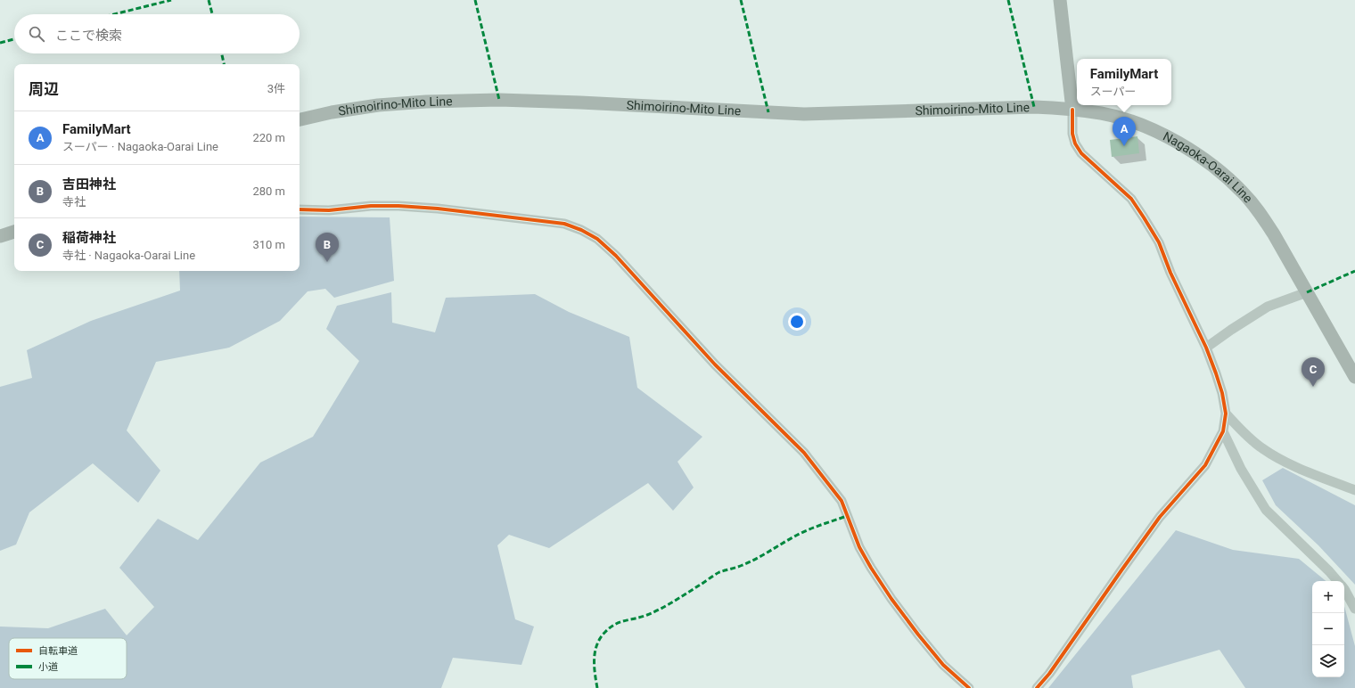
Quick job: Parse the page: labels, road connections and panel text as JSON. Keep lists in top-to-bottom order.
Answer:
{
  "streets": {
    "main road": ["Shimoirino-Mito Line", "Nagaoka-Oarai Line"]
  },
  "crossings": [
    ["Shimoirino-Mito Line", "Nagaoka-Oarai Line"]
  ],
  "legend": ["自転車道", "小道"],
  "page": {
    "search": "ここで検索",
    "popup": ["FamilyMart", "スーパー"],
    "heading": ["周辺", "3件"],
    "list": [
      {
        "mark": "A",
        "name": "FamilyMart",
        "note": "スーパー · Nagaoka-Oarai Line",
        "value": "220 m"
      },
      {
        "mark": "B",
        "name": "吉田神社",
        "note": "寺社",
        "value": "280 m"
      },
      {
        "mark": "C",
        "name": "稲荷神社",
        "note": "寺社 · Nagaoka-Oarai Line",
        "value": "310 m"
      }
    ],
    "pins": ["A", "B", "C"],
    "map_buttons": ["+", "−"]
  }
}
